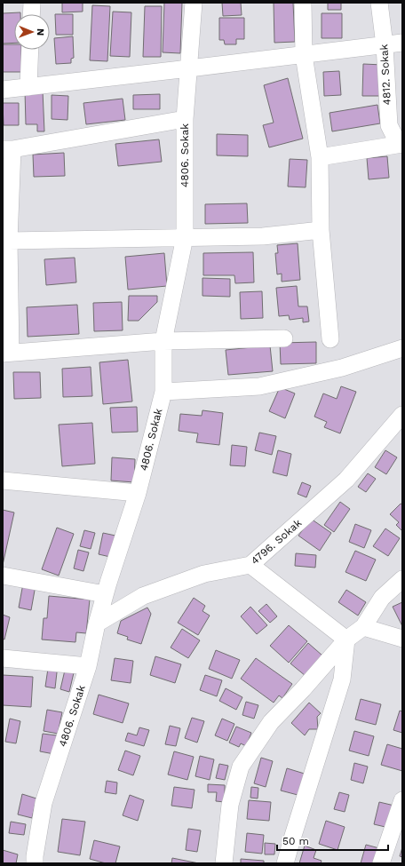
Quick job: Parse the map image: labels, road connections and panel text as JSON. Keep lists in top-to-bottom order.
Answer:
{
  "streets": {
    "street": ["4812. Sokak", "4806. Sokak", "4796. Sokak"]
  },
  "crossings": [
    ["4806. Sokak", "4796. Sokak"]
  ],
  "scale_bar": "50 m",
  "north": "right"
}
